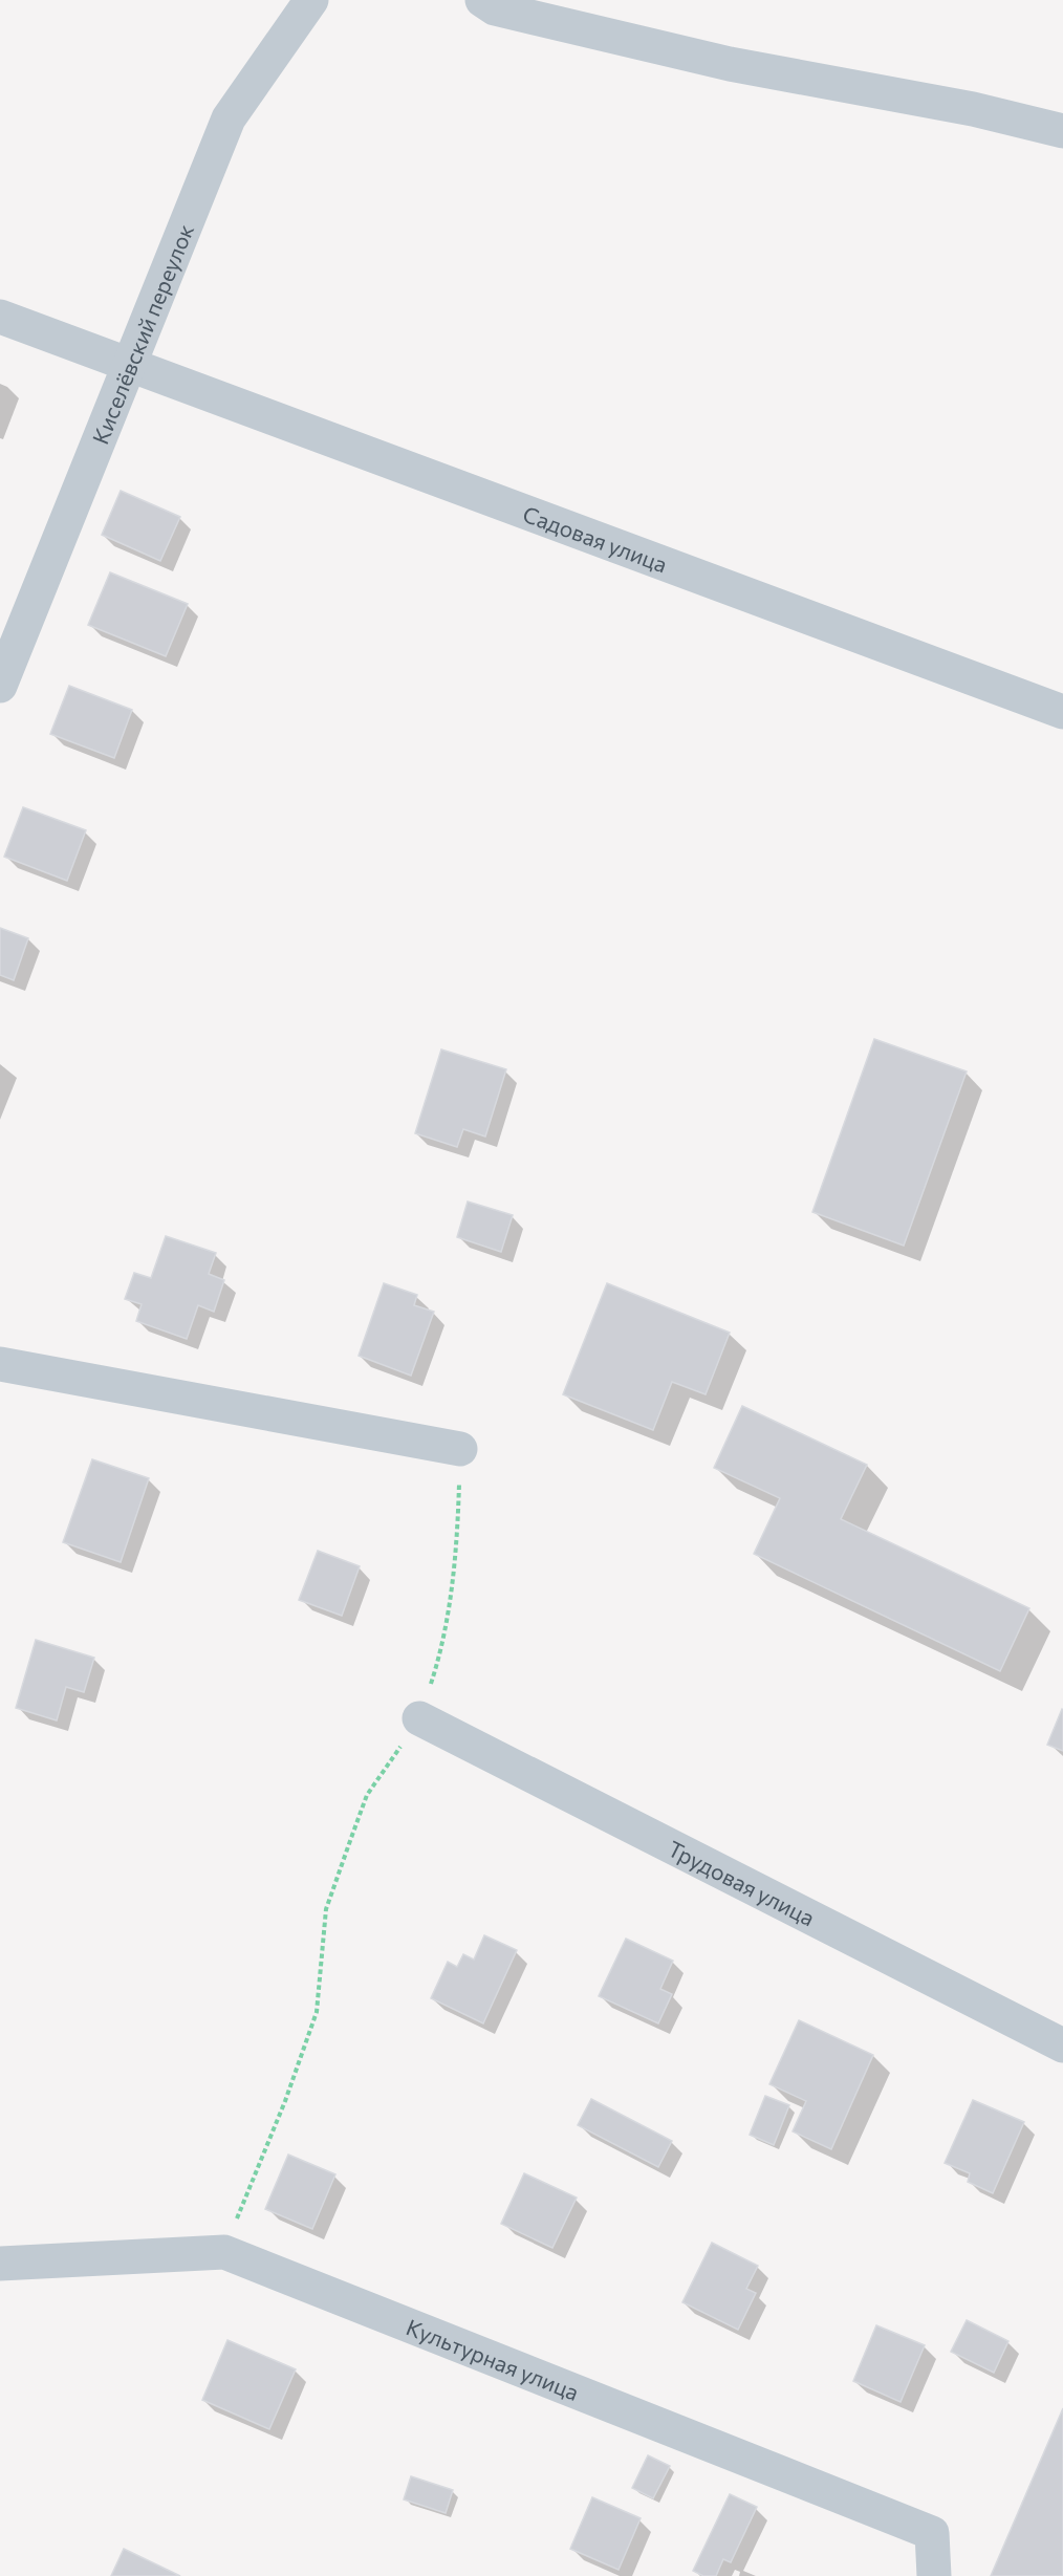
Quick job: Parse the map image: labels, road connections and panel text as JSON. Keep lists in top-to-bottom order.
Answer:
{
  "streets": {
    "street": [
      "Киселёвский переулок",
      "Садовая улица",
      "Трудовая улица",
      "Культурная улица"
    ]
  },
  "crossings": [
    ["Киселёвский переулок", "Садовая улица"]
  ]
}
